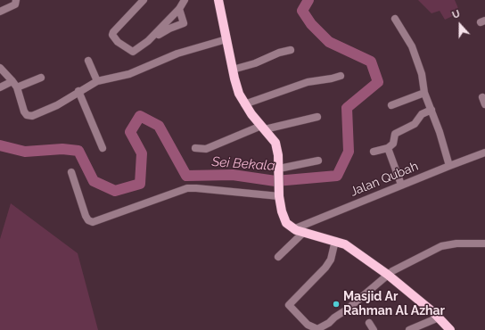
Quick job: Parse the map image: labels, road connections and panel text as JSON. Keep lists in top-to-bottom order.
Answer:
{
  "streets": {
    "street": ["Jalan Qubah"]
  },
  "water": ["Sei Bekala"],
  "places": ["Masjid Ar Rahman Al Azhar"],
  "north": "top"
}
